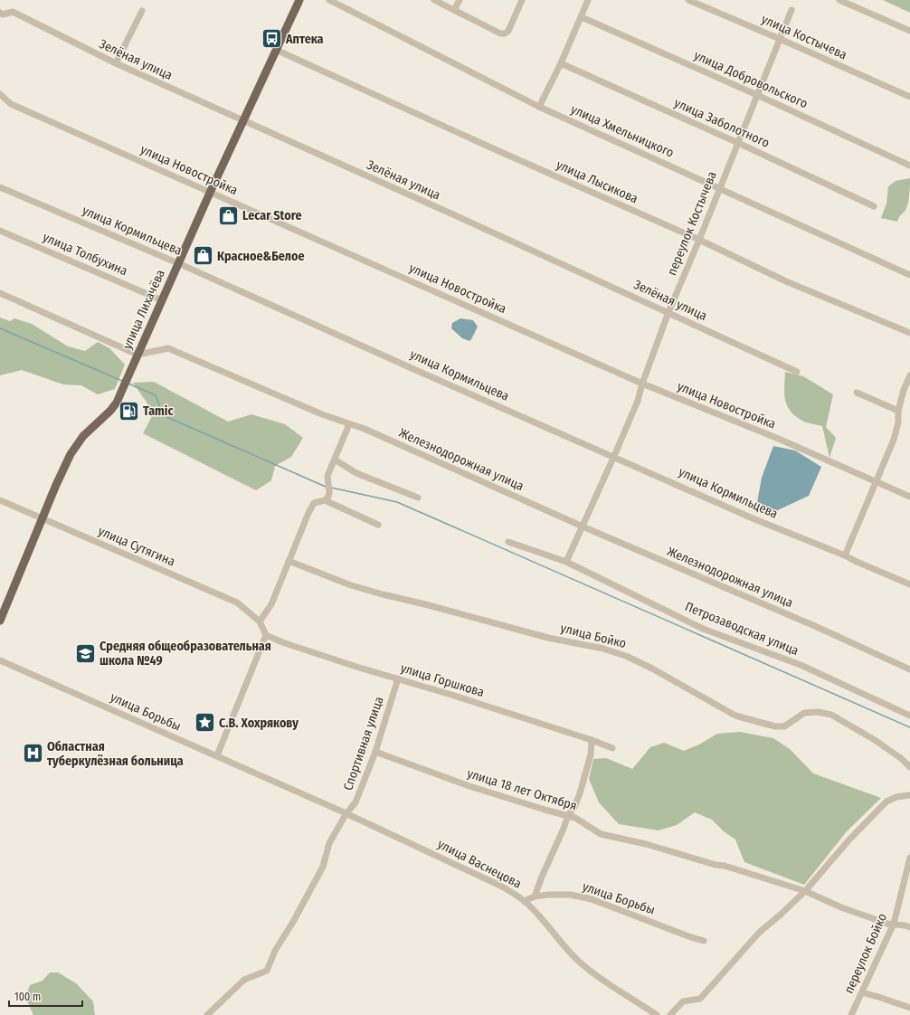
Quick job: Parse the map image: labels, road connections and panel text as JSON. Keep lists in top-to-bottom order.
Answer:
{
  "streets": {
    "main road": ["улица Лихачёва"],
    "street": [
      "улица Костычева",
      "Зелёная улица",
      "улица Добровольского",
      "улица Заболотного",
      "улица Хмельницкого",
      "улица Новостройка",
      "улица Лысикова",
      "переулок Костычева",
      "улица Кормильцева",
      "улица Толбухина",
      "Железнодорожная улица",
      "улица Сутягина",
      "Петрозаводская улица",
      "улица Бойко",
      "улица Горшкова",
      "улица Борьбы",
      "Спортивная улица",
      "улица 18 лет Октября",
      "улица Васнецова",
      "переулок Бойко"
    ]
  },
  "crossings": [
    ["улица Костычева", "переулок Костычева"],
    ["Зелёная улица", "переулок Костычева"],
    ["Зелёная улица", "улица Лихачёва"],
    ["улица Добровольского", "переулок Костычева"],
    ["улица Заболотного", "переулок Костычева"],
    ["улица Хмельницкого", "переулок Костычева"],
    ["улица Новостройка", "переулок Костычева"],
    ["улица Новостройка", "улица Лихачёва"],
    ["улица Лысикова", "переулок Костычева"],
    ["улица Лысикова", "улица Лихачёва"],
    ["переулок Костычева", "улица Кормильцева"],
    ["переулок Костычева", "Железнодорожная улица"],
    ["переулок Костычева", "Петрозаводская улица"],
    ["улица Кормильцева", "улица Лихачёва"],
    ["улица Толбухина", "улица Лихачёва"],
    ["улица Лихачёва", "Железнодорожная улица"],
    ["улица Лихачёва", "улица Сутягина"],
    ["улица Горшкова", "Спортивная улица"],
    ["улица Борьбы", "Спортивная улица"],
    ["улица Борьбы", "улица Васнецова"],
    ["Спортивная улица", "улица 18 лет Октября"],
    ["Спортивная улица", "улица Васнецова"],
    ["улица 18 лет Октября", "переулок Бойко"]
  ],
  "places": {
    "bus stop": ["Аптека"],
    "shop": ["Lecar Store", "Красное&Белое"],
    "fuel station": ["Tamic"],
    "school or university": ["Средняя общеобразовательная школа №49"],
    "place": ["С.В. Хохрякову"],
    "hospital": ["Областная туберкулёзная больница"]
  },
  "scale_bar": "100 m"
}
